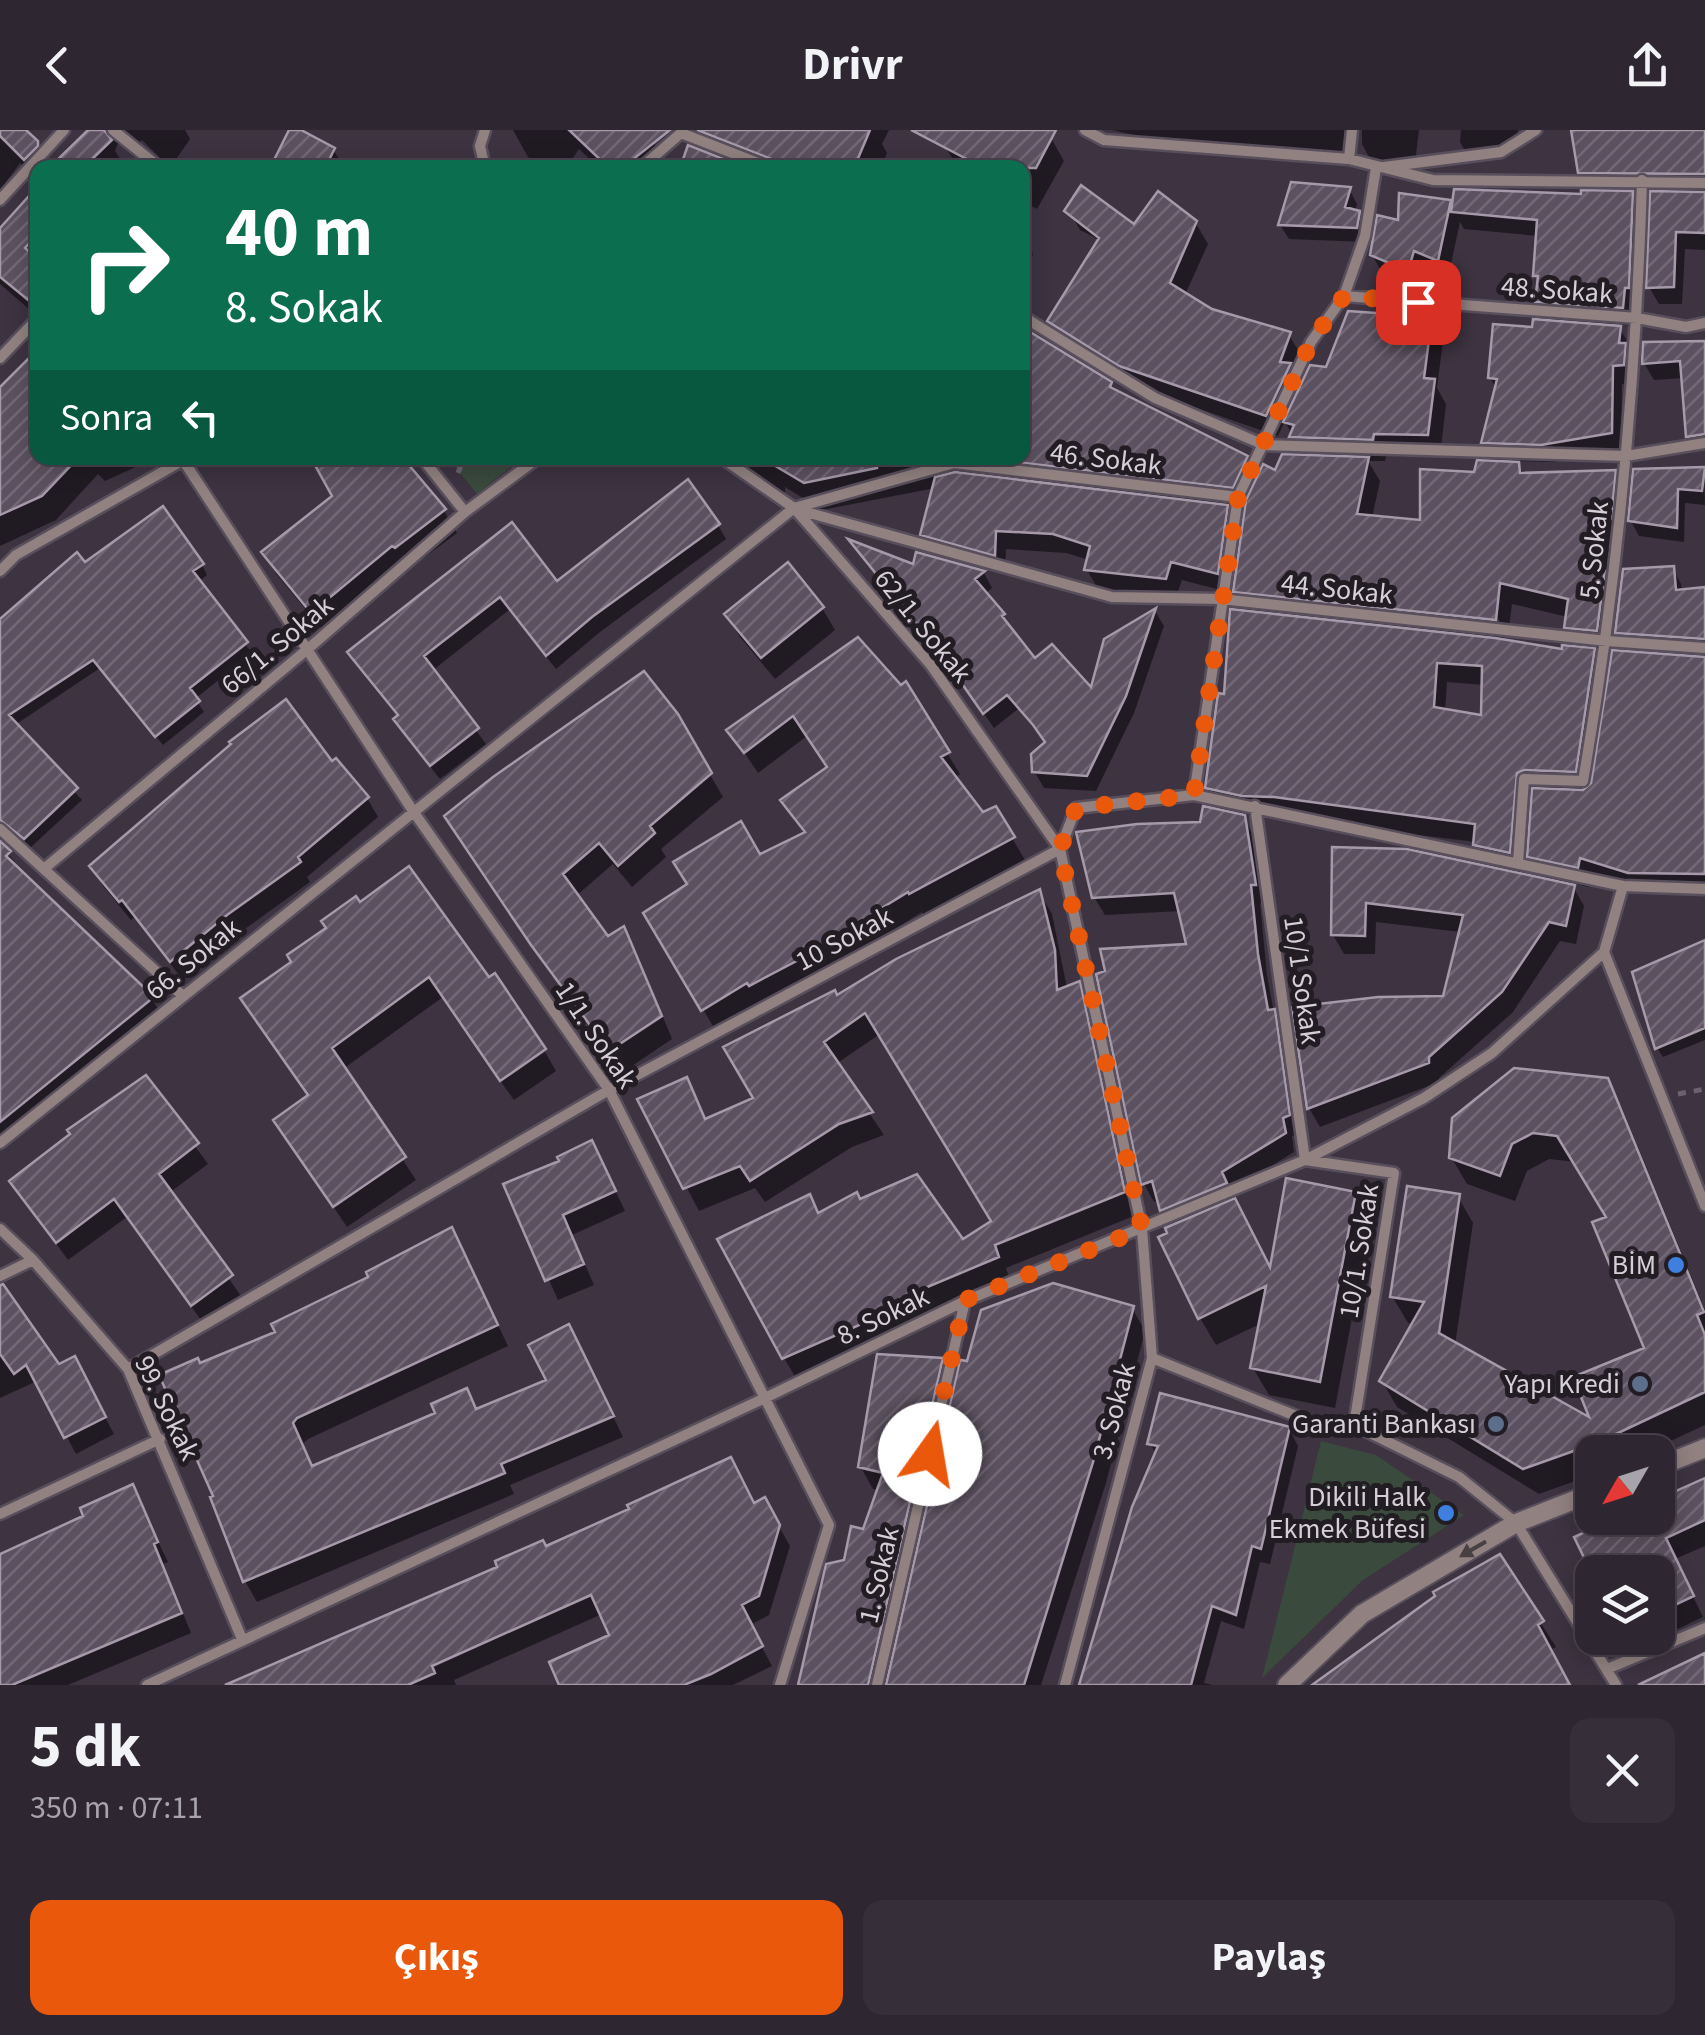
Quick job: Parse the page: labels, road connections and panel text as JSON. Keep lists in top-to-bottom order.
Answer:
{
  "streets": {
    "street": [
      "48. Sokak",
      "46. Sokak",
      "5. Sokak",
      "44. Sokak",
      "62/1. Sokak",
      "66/1. Sokak",
      "10 Sokak",
      "66. Sokak",
      "10/1 Sokak",
      "1/1. Sokak",
      "10/1. Sokak",
      "8. Sokak",
      "99. Sokak",
      "3. Sokak",
      "1. Sokak"
    ]
  },
  "crossings": [
    ["48. Sokak", "5. Sokak"],
    ["46. Sokak", "44. Sokak"],
    ["46. Sokak", "62/1. Sokak"],
    ["46. Sokak", "66. Sokak"],
    ["5. Sokak", "44. Sokak"],
    ["44. Sokak", "62/1. Sokak"],
    ["44. Sokak", "66. Sokak"],
    ["62/1. Sokak", "10 Sokak"],
    ["62/1. Sokak", "66. Sokak"],
    ["62/1. Sokak", "3. Sokak"],
    ["66/1. Sokak", "1/1. Sokak"],
    ["10 Sokak", "1/1. Sokak"],
    ["10 Sokak", "99. Sokak"],
    ["10 Sokak", "3. Sokak"],
    ["66. Sokak", "1/1. Sokak"],
    ["10/1 Sokak", "10/1. Sokak"],
    ["10/1 Sokak", "8. Sokak"],
    ["1/1. Sokak", "8. Sokak"],
    ["10/1. Sokak", "8. Sokak"],
    ["8. Sokak", "99. Sokak"],
    ["8. Sokak", "3. Sokak"],
    ["8. Sokak", "1. Sokak"]
  ],
  "places": [
    "BİM",
    "Yapı Kredi",
    "Garanti Bankası",
    "Dikili Halk Ekmek Büfesi"
  ],
  "north": "bottom left",
  "page": {
    "header": "Drivr",
    "turn": ["40 m", "8. Sokak"],
    "then": "Sonra",
    "heading": ["5 dk", "350 m · 07:11"],
    "buttons": ["Çıkış", "Paylaş"]
  }
}
